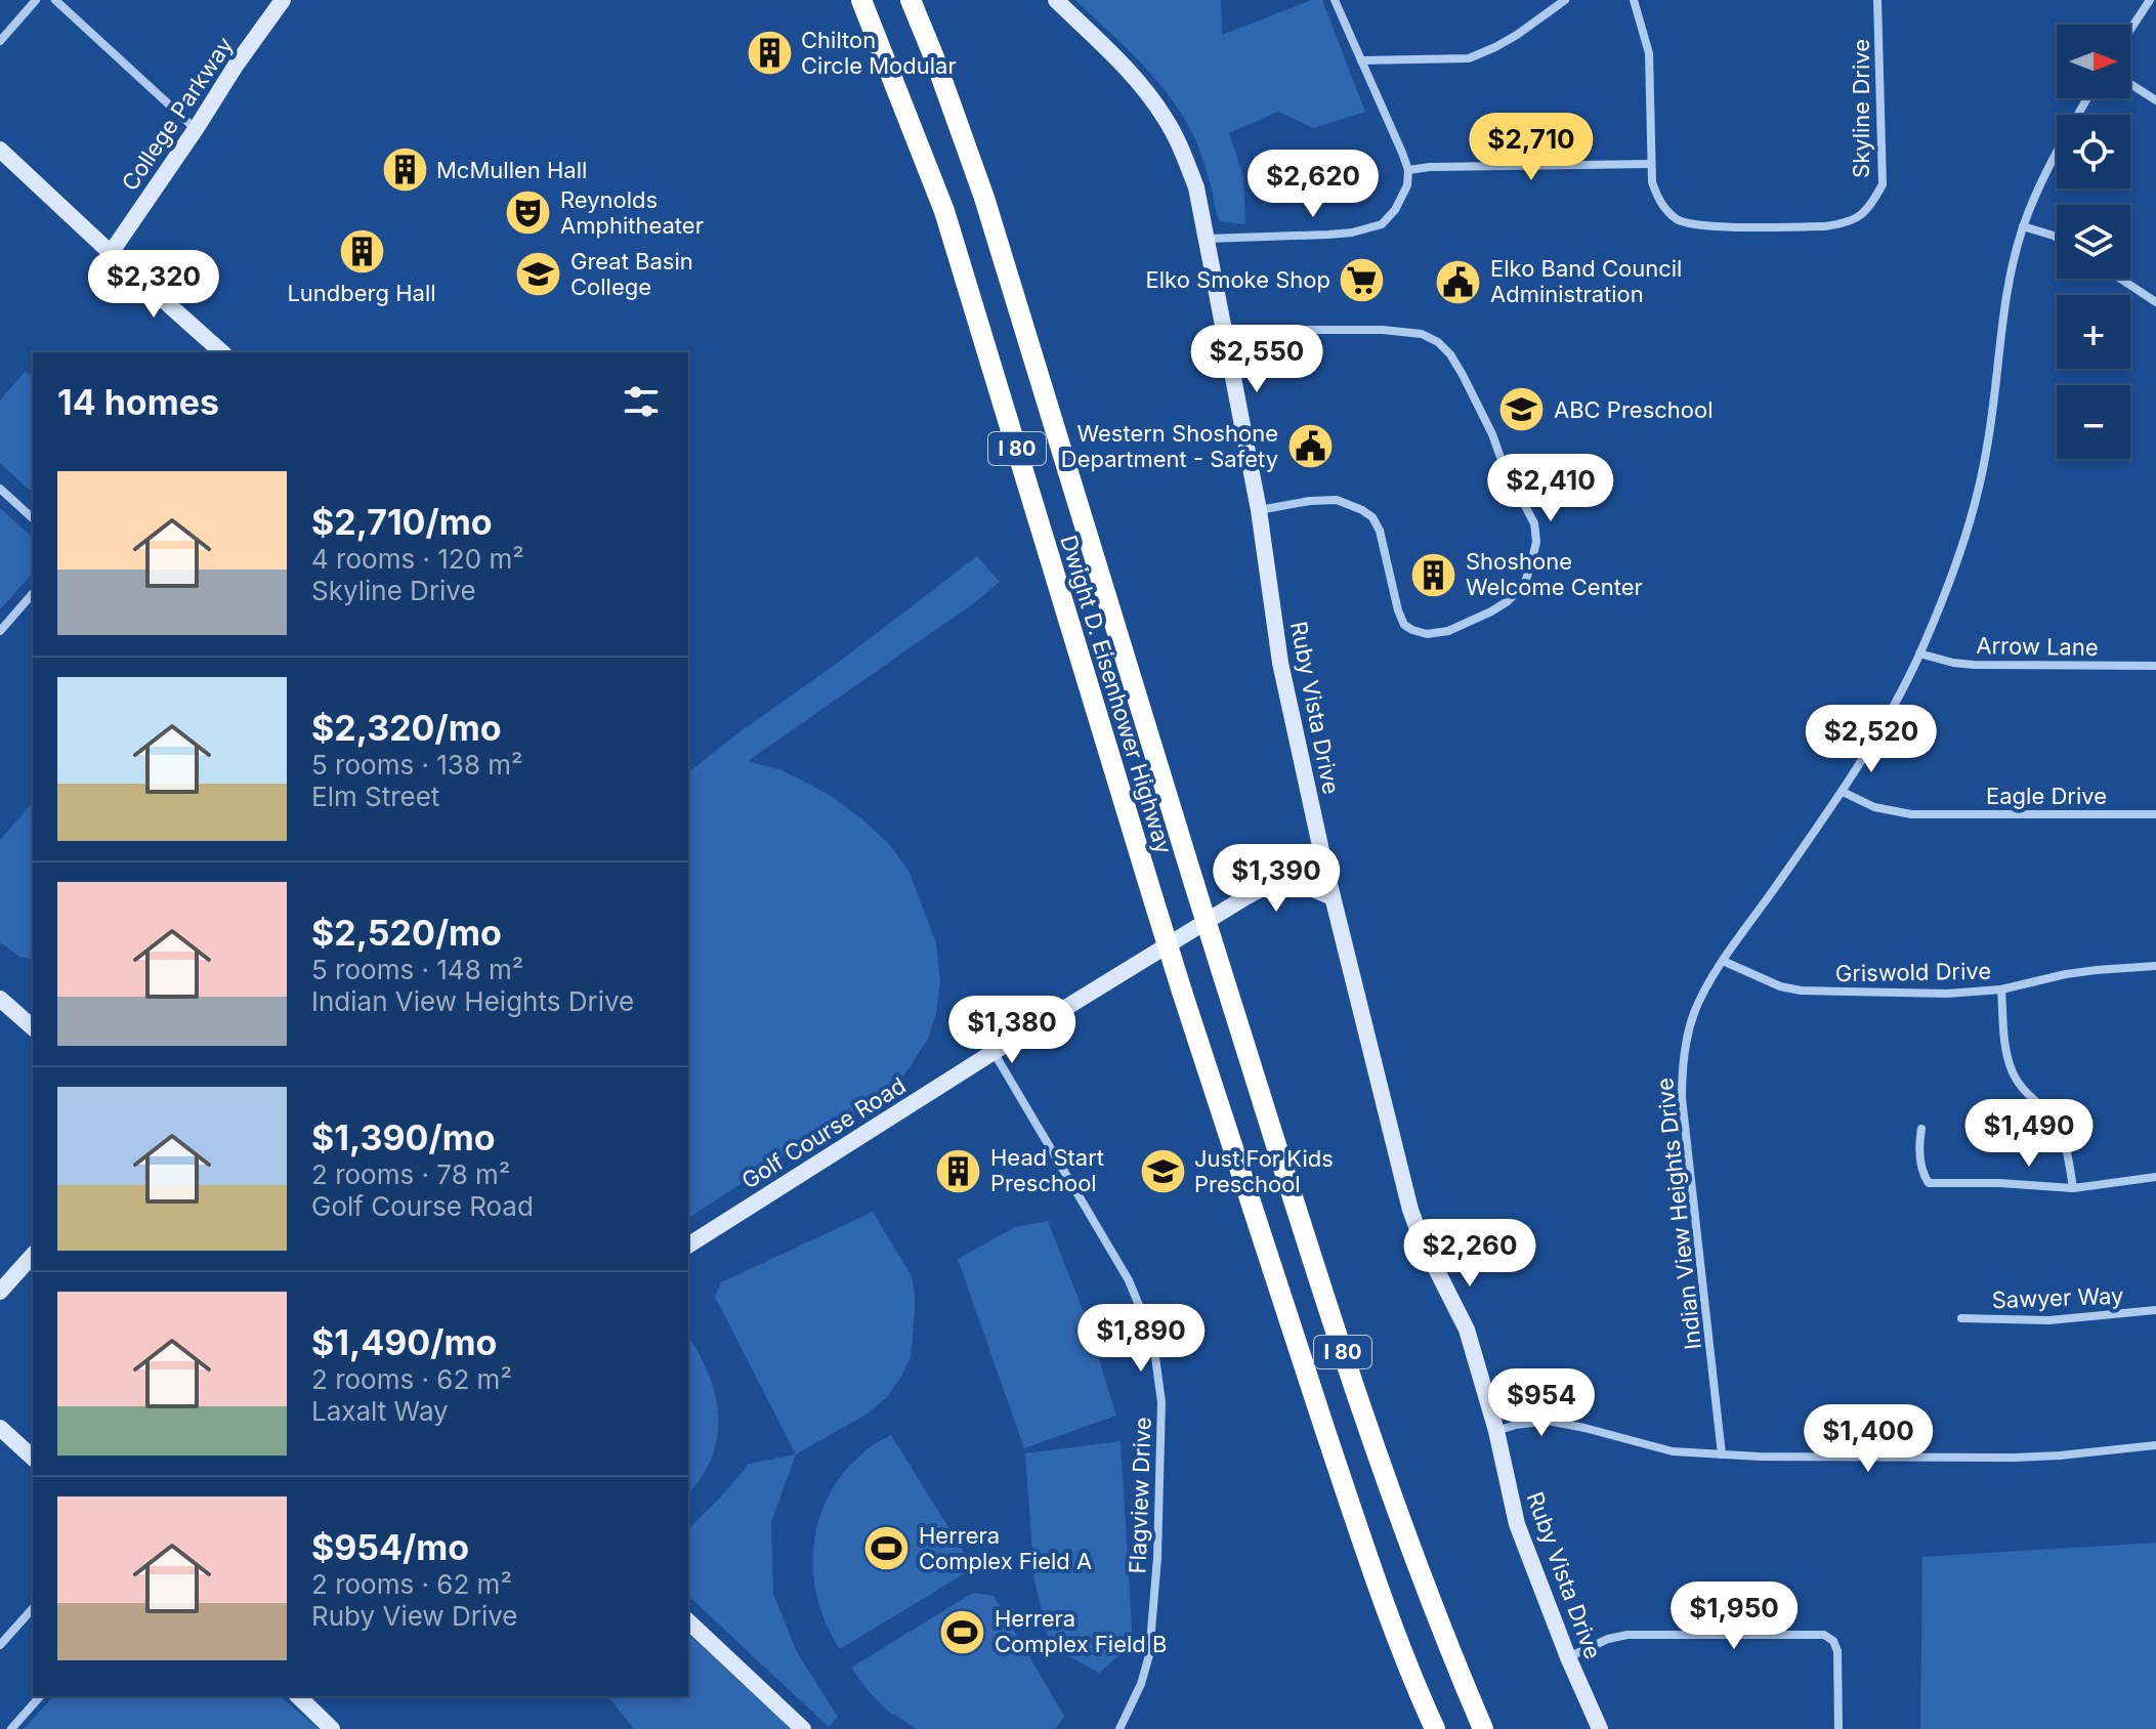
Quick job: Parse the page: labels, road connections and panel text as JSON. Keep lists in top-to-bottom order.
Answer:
{
  "streets": {
    "highway": ["I 80", "Dwight D. Eisenhower Highway"],
    "street": [
      "Skyline Drive",
      "College Parkway",
      "Arrow Lane",
      "Ruby Vista Drive",
      "Eagle Drive",
      "Griswold Drive",
      "Golf Course Road",
      "Indian View Heights Drive",
      "Sawyer Way",
      "Flagview Drive"
    ]
  },
  "crossings": [
    ["Arrow Lane", "Indian View Heights Drive"],
    ["Ruby Vista Drive", "Golf Course Road"],
    ["Eagle Drive", "Indian View Heights Drive"],
    ["Griswold Drive", "Indian View Heights Drive"],
    ["Golf Course Road", "Flagview Drive"]
  ],
  "places": {
    "building": [
      "Chilton Circle Modular",
      "McMullen Hall",
      "Lundberg Hall",
      "Shoshone Welcome Center",
      "Head Start Preschool"
    ],
    "theatre": ["Reynolds Amphitheater"],
    "school or university": ["Great Basin College", "ABC Preschool", "Just For Kids Preschool"],
    "supermarket": ["Elko Smoke Shop"],
    "public building": ["Elko Band Council Administration", "Western Shoshone Department - Safety"],
    "sports": ["Herrera Complex Field A", "Herrera Complex Field B"]
  },
  "north": "right",
  "page": {
    "map_buttons": ["+", "−"],
    "price": [
      "$2,710",
      "$2,620",
      "$2,320",
      "$2,550",
      "$2,410",
      "$2,520",
      "$1,390",
      "$1,380",
      "$1,490",
      "$2,260",
      "$1,890",
      "$954",
      "$1,400",
      "$1,950"
    ],
    "heading": "14 homes",
    "list": [
      {
        "name": "$2,710/mo",
        "note": "4 rooms · 120 m² · Skyline Drive"
      },
      {
        "name": "$2,320/mo",
        "note": "5 rooms · 138 m² · Elm Street"
      },
      {
        "name": "$2,520/mo",
        "note": "5 rooms · 148 m² · Indian View Heights Drive"
      },
      {
        "name": "$1,390/mo",
        "note": "2 rooms · 78 m² · Golf Course Road"
      },
      {
        "name": "$1,490/mo",
        "note": "2 rooms · 62 m² · Laxalt Way"
      },
      {
        "name": "$954/mo",
        "note": "2 rooms · 62 m² · Ruby View Drive"
      }
    ]
  }
}
